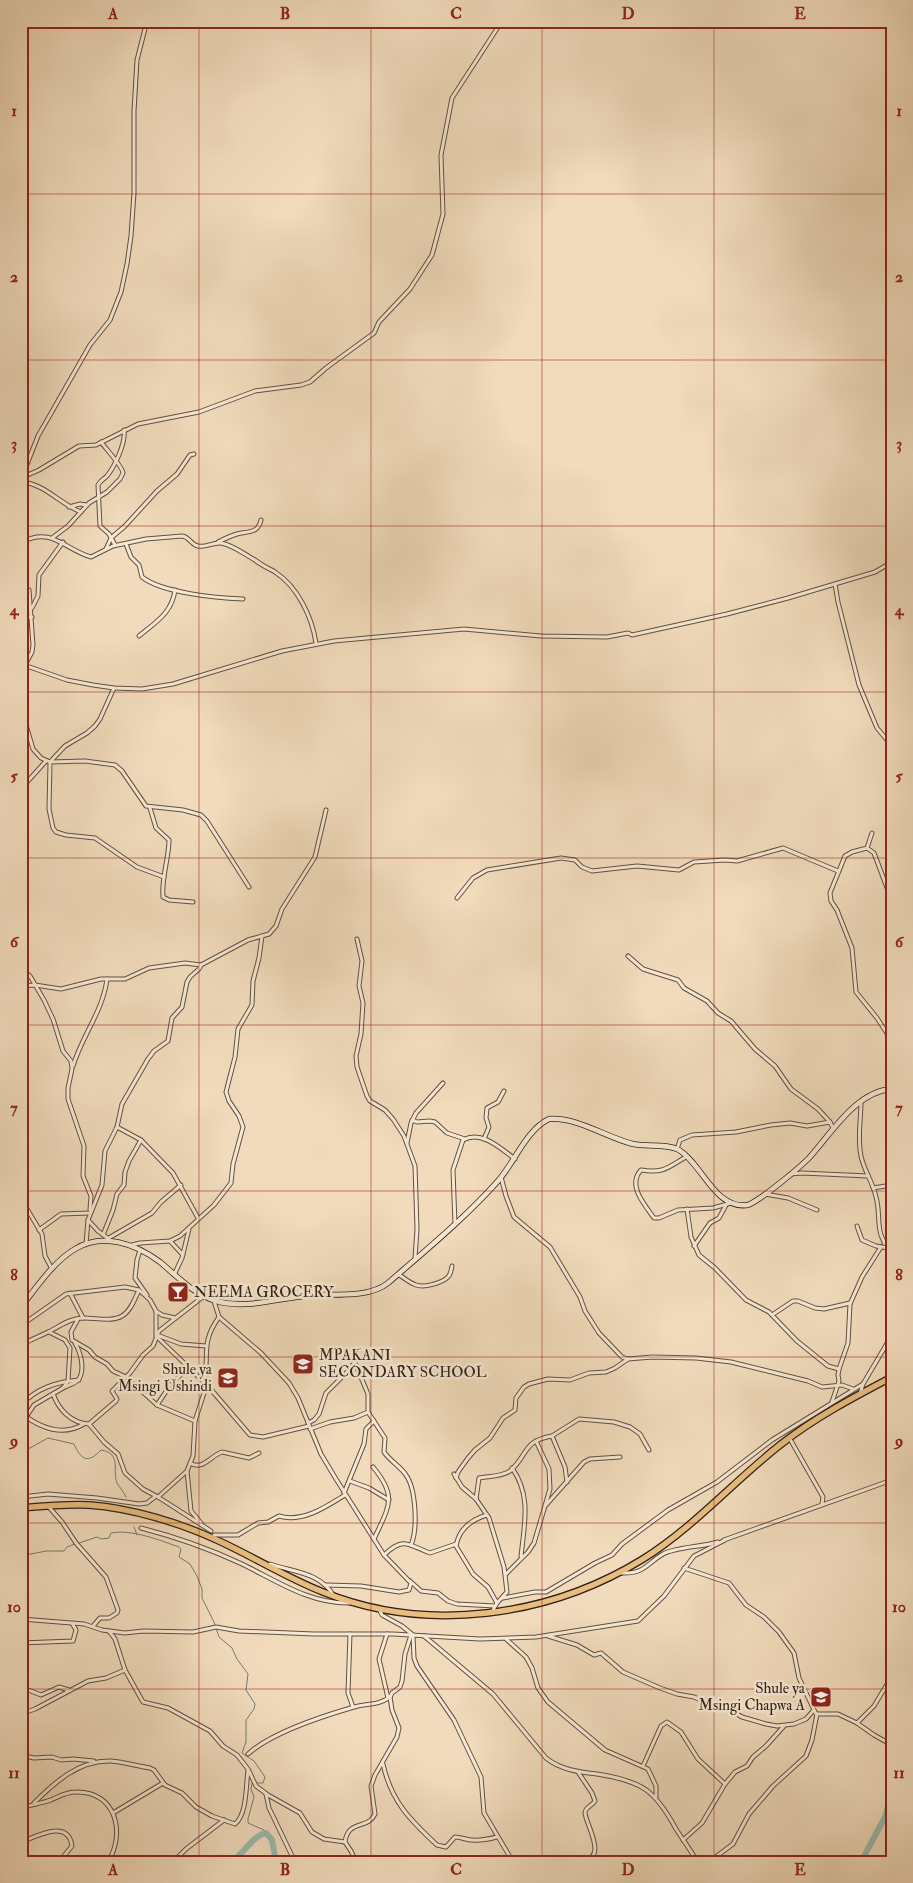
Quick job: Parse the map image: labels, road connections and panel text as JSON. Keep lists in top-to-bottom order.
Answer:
{
  "places": {
    "bar": ["NEEMA GROCERY"],
    "school or university": ["MPAKANI SECONDARY SCHOOL", "Shule ya Msingi Ushindi", "Shule ya Msingi Chapwa A"]
  },
  "grid": {
    "columns": [
      "A",
      "B",
      "C",
      "D",
      "E"
    ],
    "rows": [
      "1",
      "2",
      "3",
      "4",
      "5",
      "6",
      "7",
      "8",
      "9",
      "10",
      "11"
    ]
  }
}
